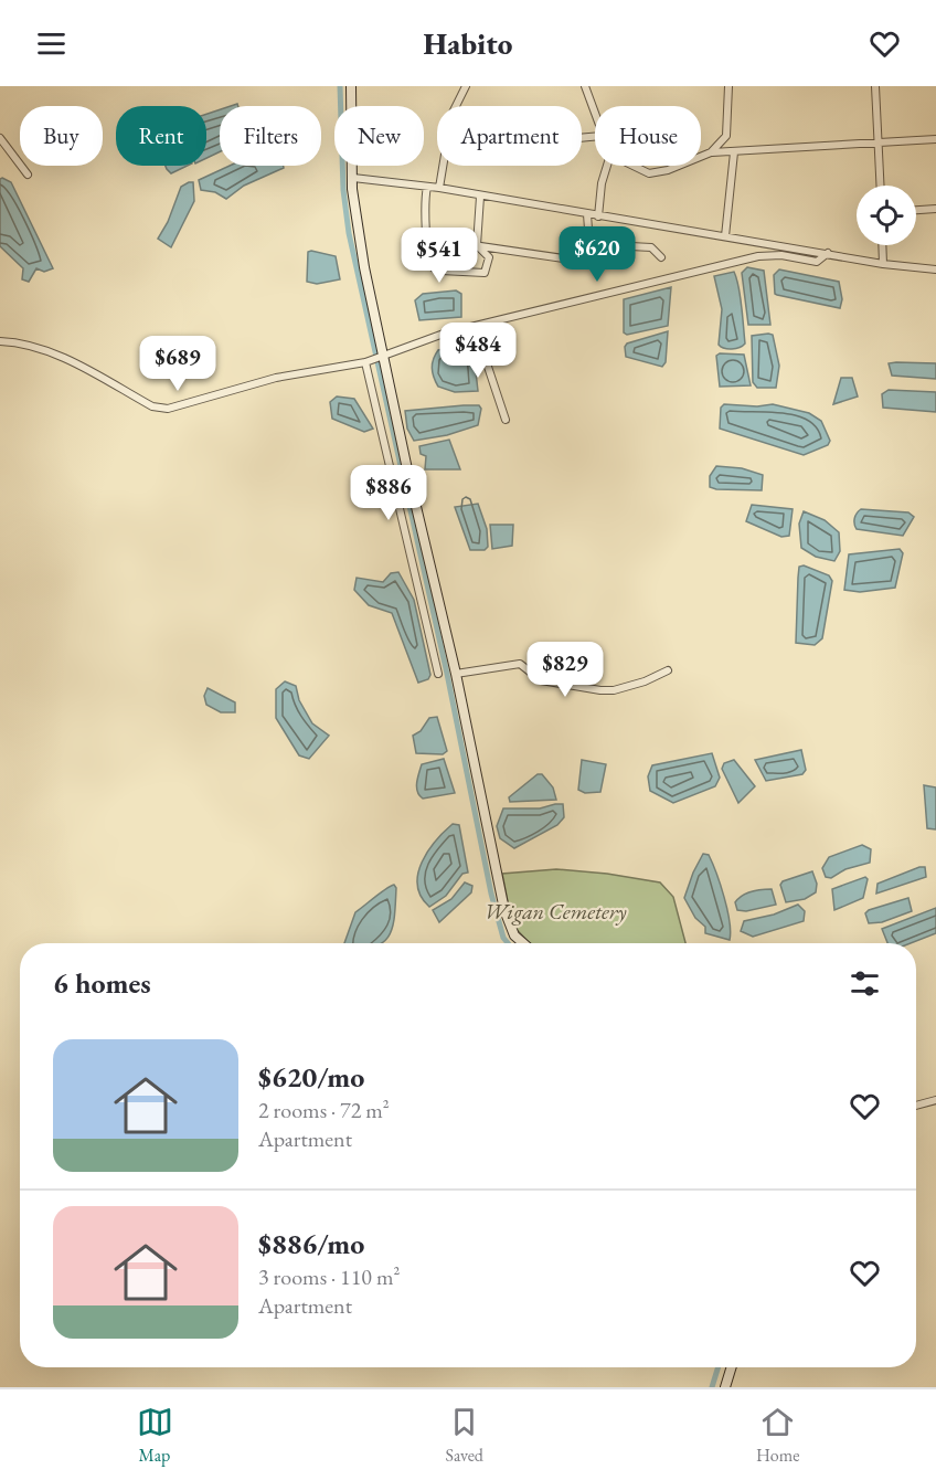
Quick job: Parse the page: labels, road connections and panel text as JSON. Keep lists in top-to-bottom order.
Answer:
{
  "parks": ["Wigan Cemetery"],
  "page": {
    "header": "Habito",
    "chip": [
      "Buy",
      "Rent",
      "Filters",
      "New",
      "Apartment",
      "House"
    ],
    "price": [
      "$620",
      "$541",
      "$484",
      "$689",
      "$886",
      "$829"
    ],
    "heading": "6 homes",
    "list": [
      {
        "name": "$620/mo",
        "note": "2 rooms · 72 m² · Apartment"
      },
      {
        "name": "$886/mo",
        "note": "3 rooms · 110 m² · Apartment"
      }
    ],
    "tabs": ["Map", "Saved", "Home"]
  }
}
